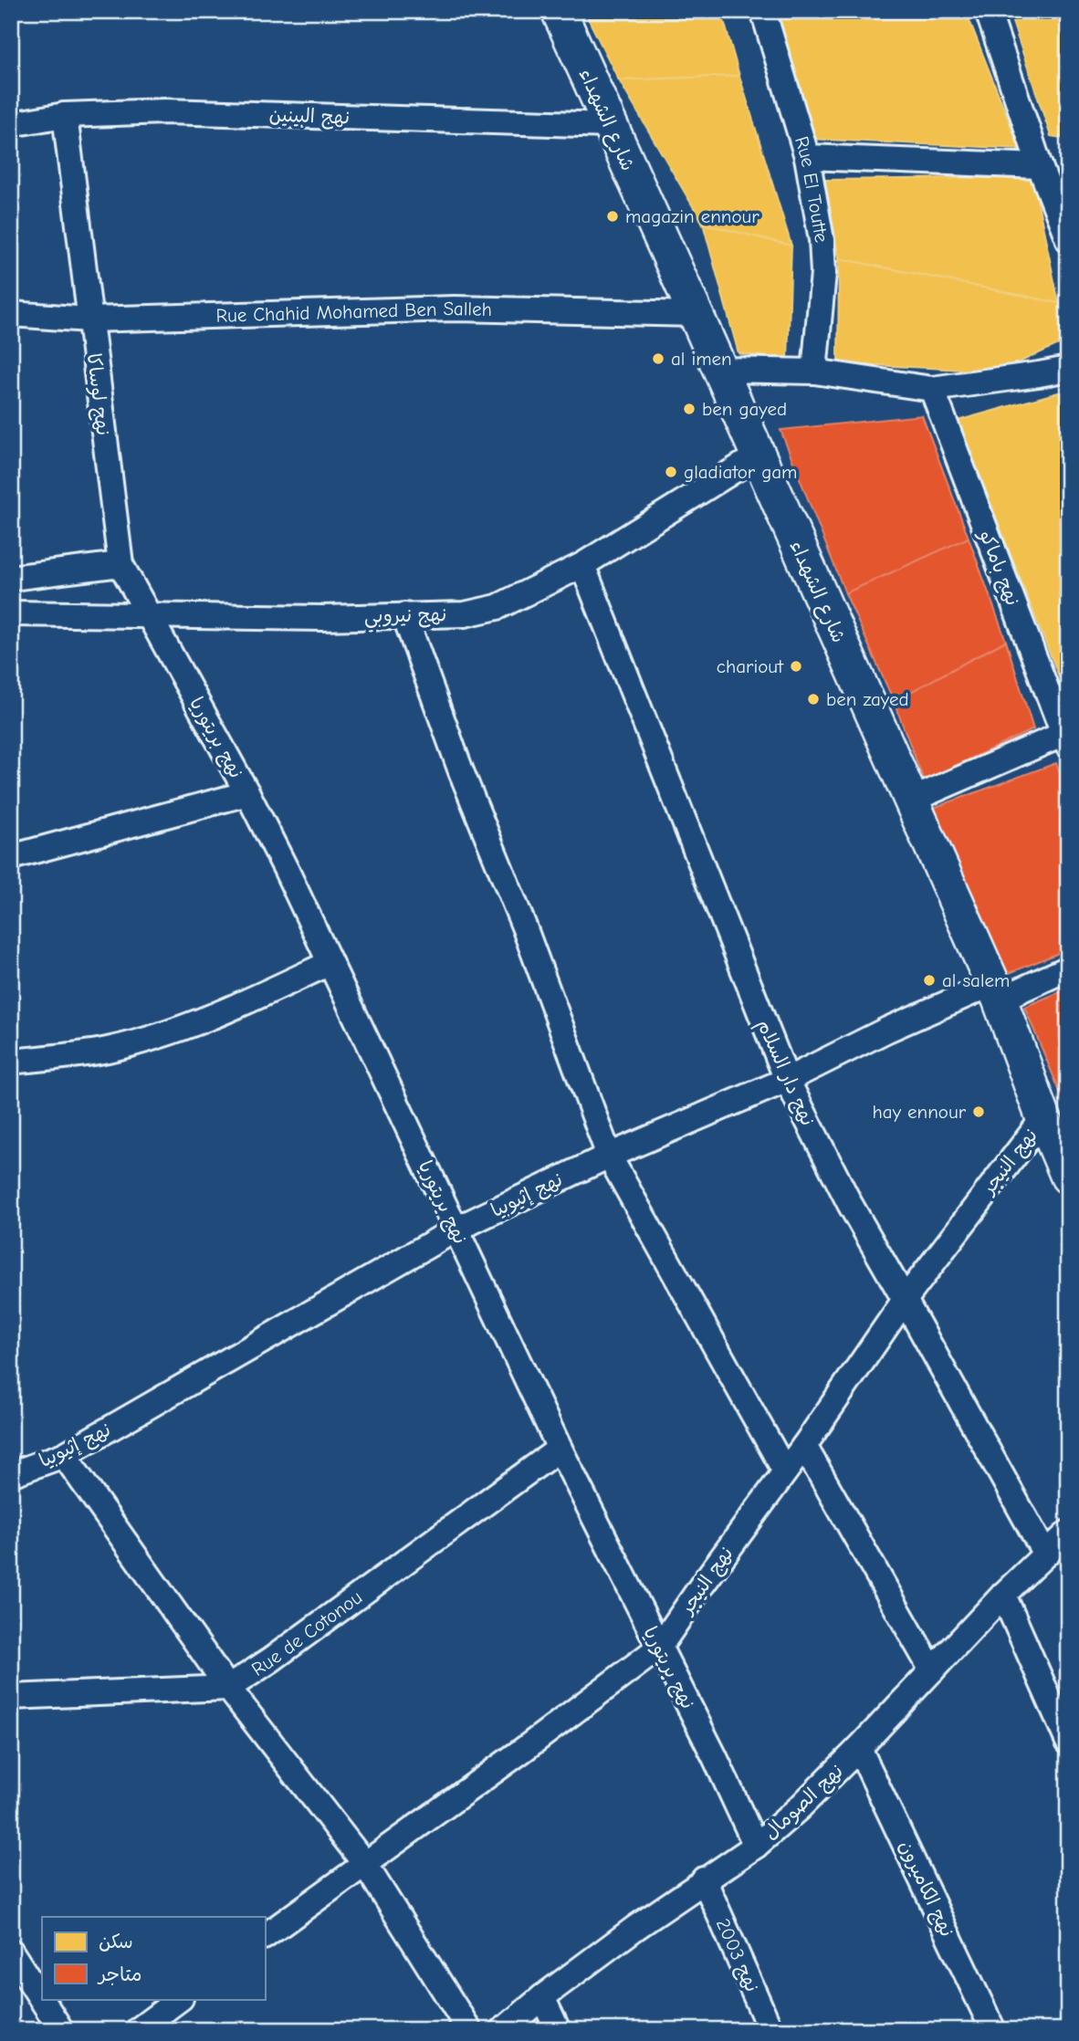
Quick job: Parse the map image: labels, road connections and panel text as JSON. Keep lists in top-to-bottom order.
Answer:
{
  "streets": {
    "main road": ["شارع الشهداء"],
    "street": [
      "نهج البينين",
      "Rue El Toutte",
      "Rue Chahid Mohamed Ben Salleh",
      "نهج لوساكا",
      "نهج باماكو",
      "نهج نيروبي",
      "نهج بريتوريا",
      "نهج دار السلام",
      "نهج النيجر",
      "نهج إثيوبيا",
      "Rue de Cotonou",
      "نهج الصومال",
      "نهج الكاميرون",
      "نهج 2003"
    ]
  },
  "crossings": [
    ["نهج البينين", "شارع الشهداء"],
    ["نهج البينين", "نهج لوساكا"],
    ["شارع الشهداء", "Rue Chahid Mohamed Ben Salleh"],
    ["شارع الشهداء", "نهج نيروبي"],
    ["شارع الشهداء", "نهج النيجر"],
    ["شارع الشهداء", "نهج إثيوبيا"],
    ["Rue Chahid Mohamed Ben Salleh", "نهج لوساكا"],
    ["نهج لوساكا", "نهج بريتوريا"],
    ["نهج نيروبي", "نهج بريتوريا"],
    ["نهج نيروبي", "نهج دار السلام"],
    ["نهج بريتوريا", "نهج النيجر"],
    ["نهج بريتوريا", "نهج إثيوبيا"],
    ["نهج بريتوريا", "Rue de Cotonou"],
    ["نهج بريتوريا", "نهج الصومال"],
    ["نهج دار السلام", "نهج النيجر"],
    ["نهج دار السلام", "نهج إثيوبيا"],
    ["نهج دار السلام", "نهج الصومال"],
    ["نهج الصومال", "نهج الكاميرون"],
    ["نهج الصومال", "نهج 2003"]
  ],
  "places": [
    "magazin ennour",
    "al imen",
    "ben gayed",
    "gladiator gam",
    "chariout",
    "ben zayed",
    "al salem",
    "hay ennour"
  ],
  "legend": ["سكن", "متاجر"]
}
